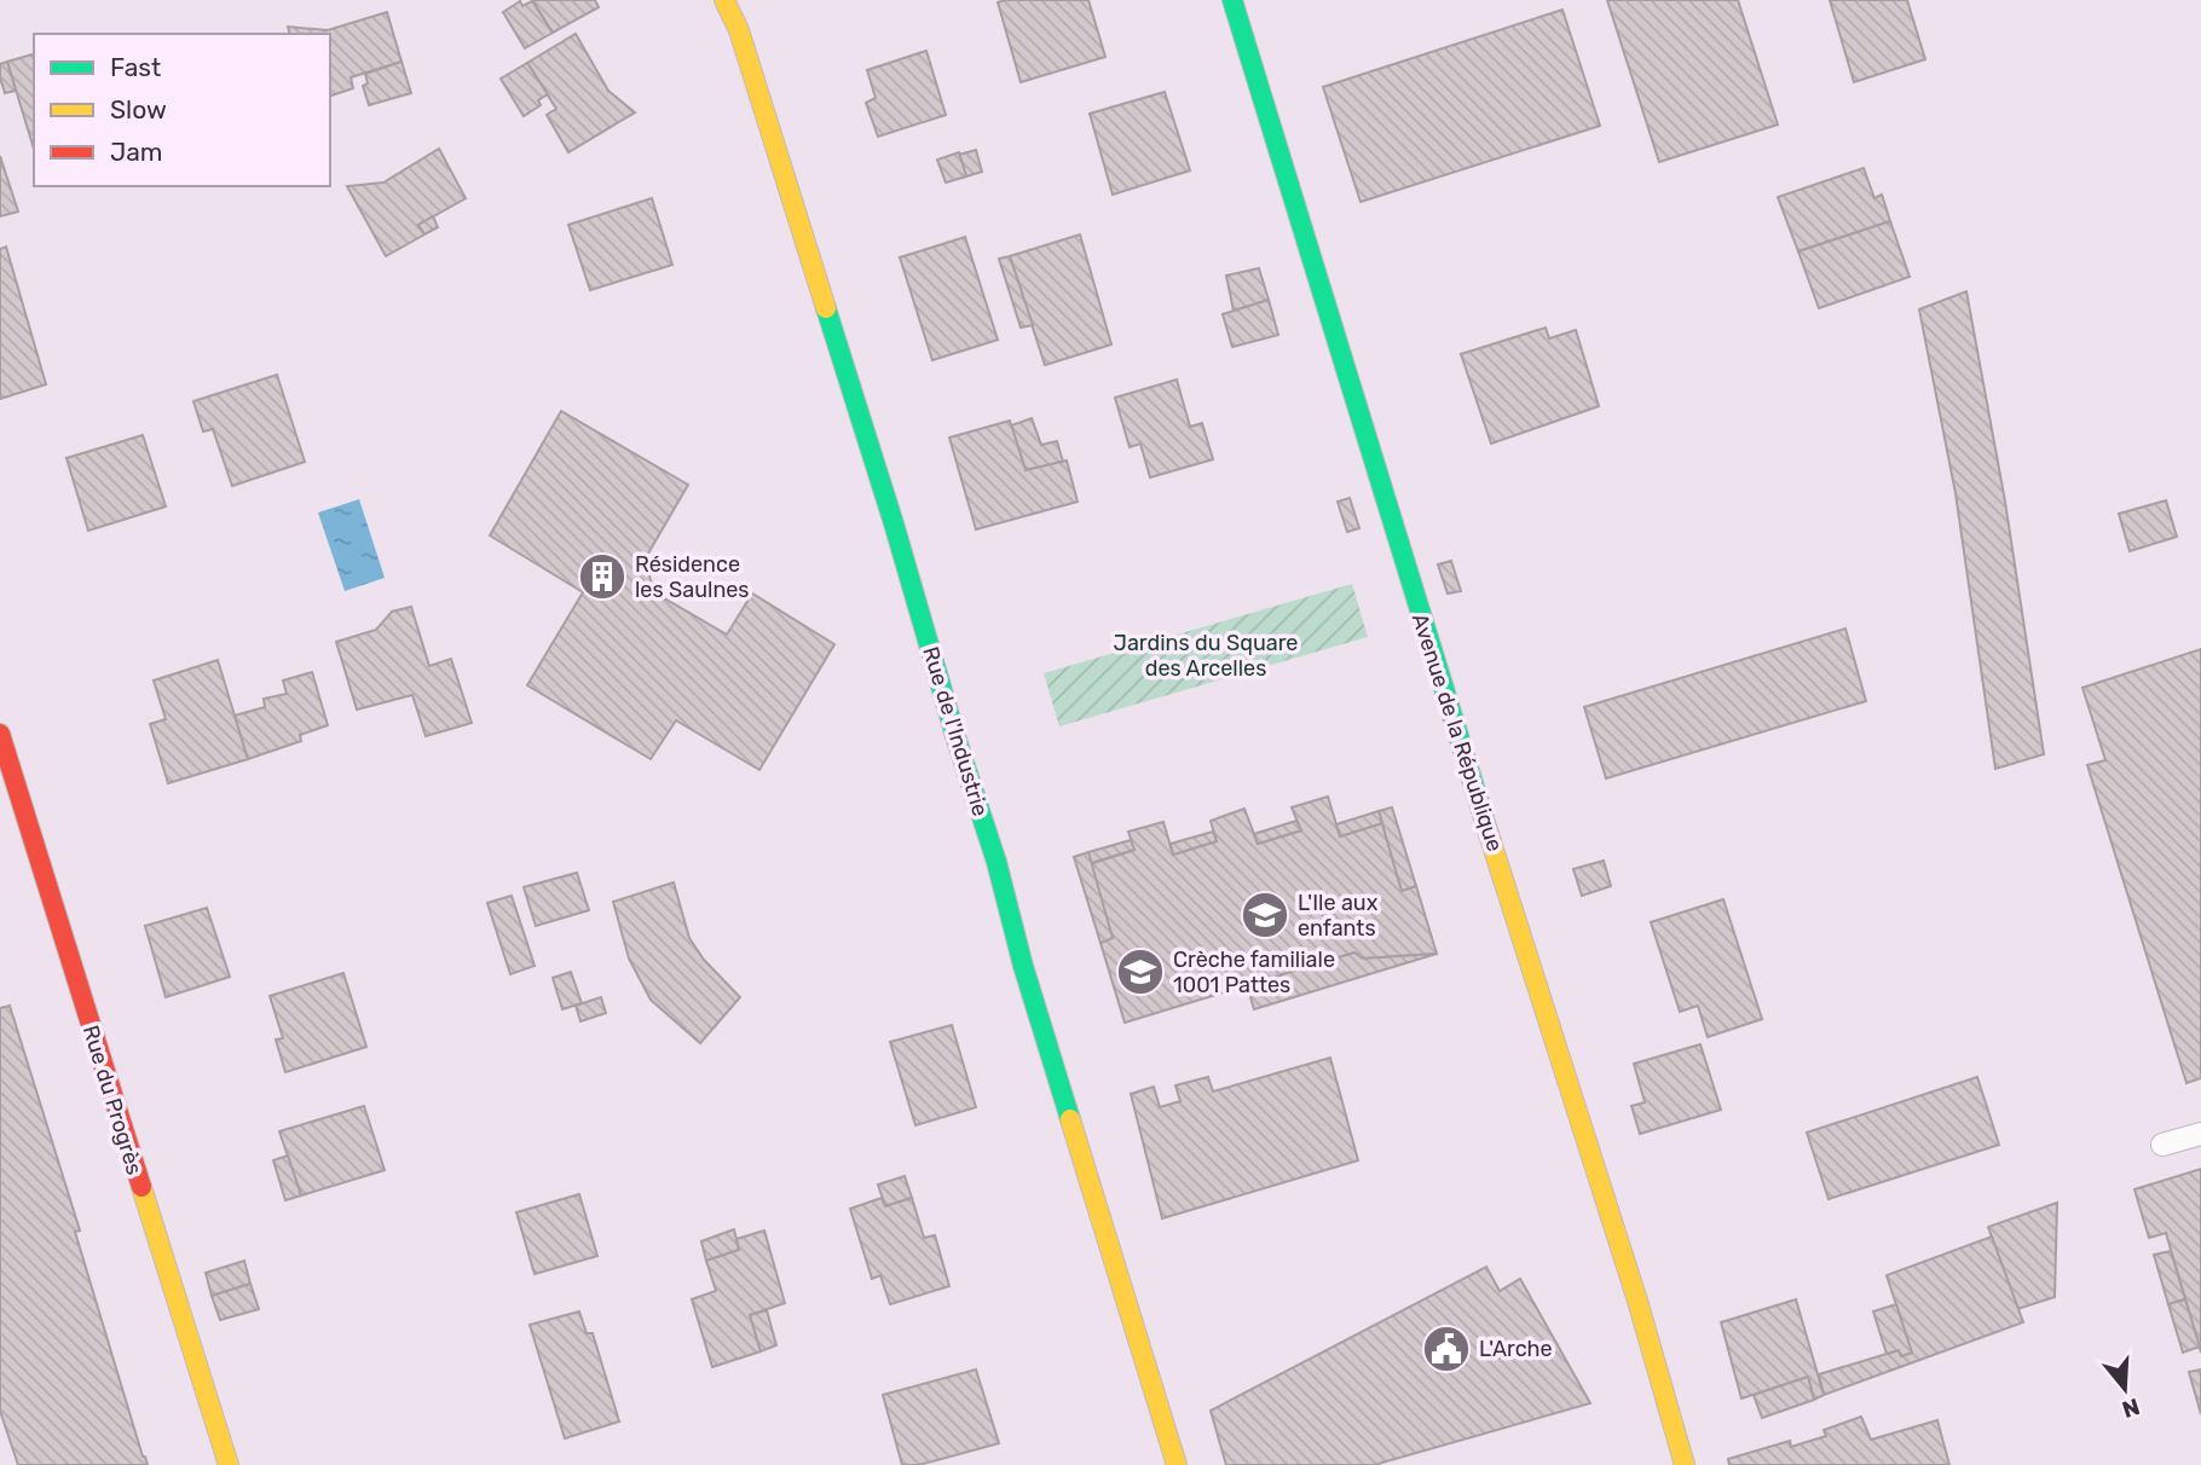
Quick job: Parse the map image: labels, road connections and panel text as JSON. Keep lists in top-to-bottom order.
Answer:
{
  "streets": {
    "street": ["Rue de l'Industrie", "Avenue de la République", "Rue du Progrès"]
  },
  "parks": ["Jardins du Square des Arcelles"],
  "places": {
    "building": ["Résidence les Saulnes"],
    "school or university": ["L'Ile aux enfants", "Crèche familiale 1001 Pattes"],
    "public building": ["L'Arche"]
  },
  "legend": ["Fast", "Slow", "Jam"],
  "north": "bottom"
}
